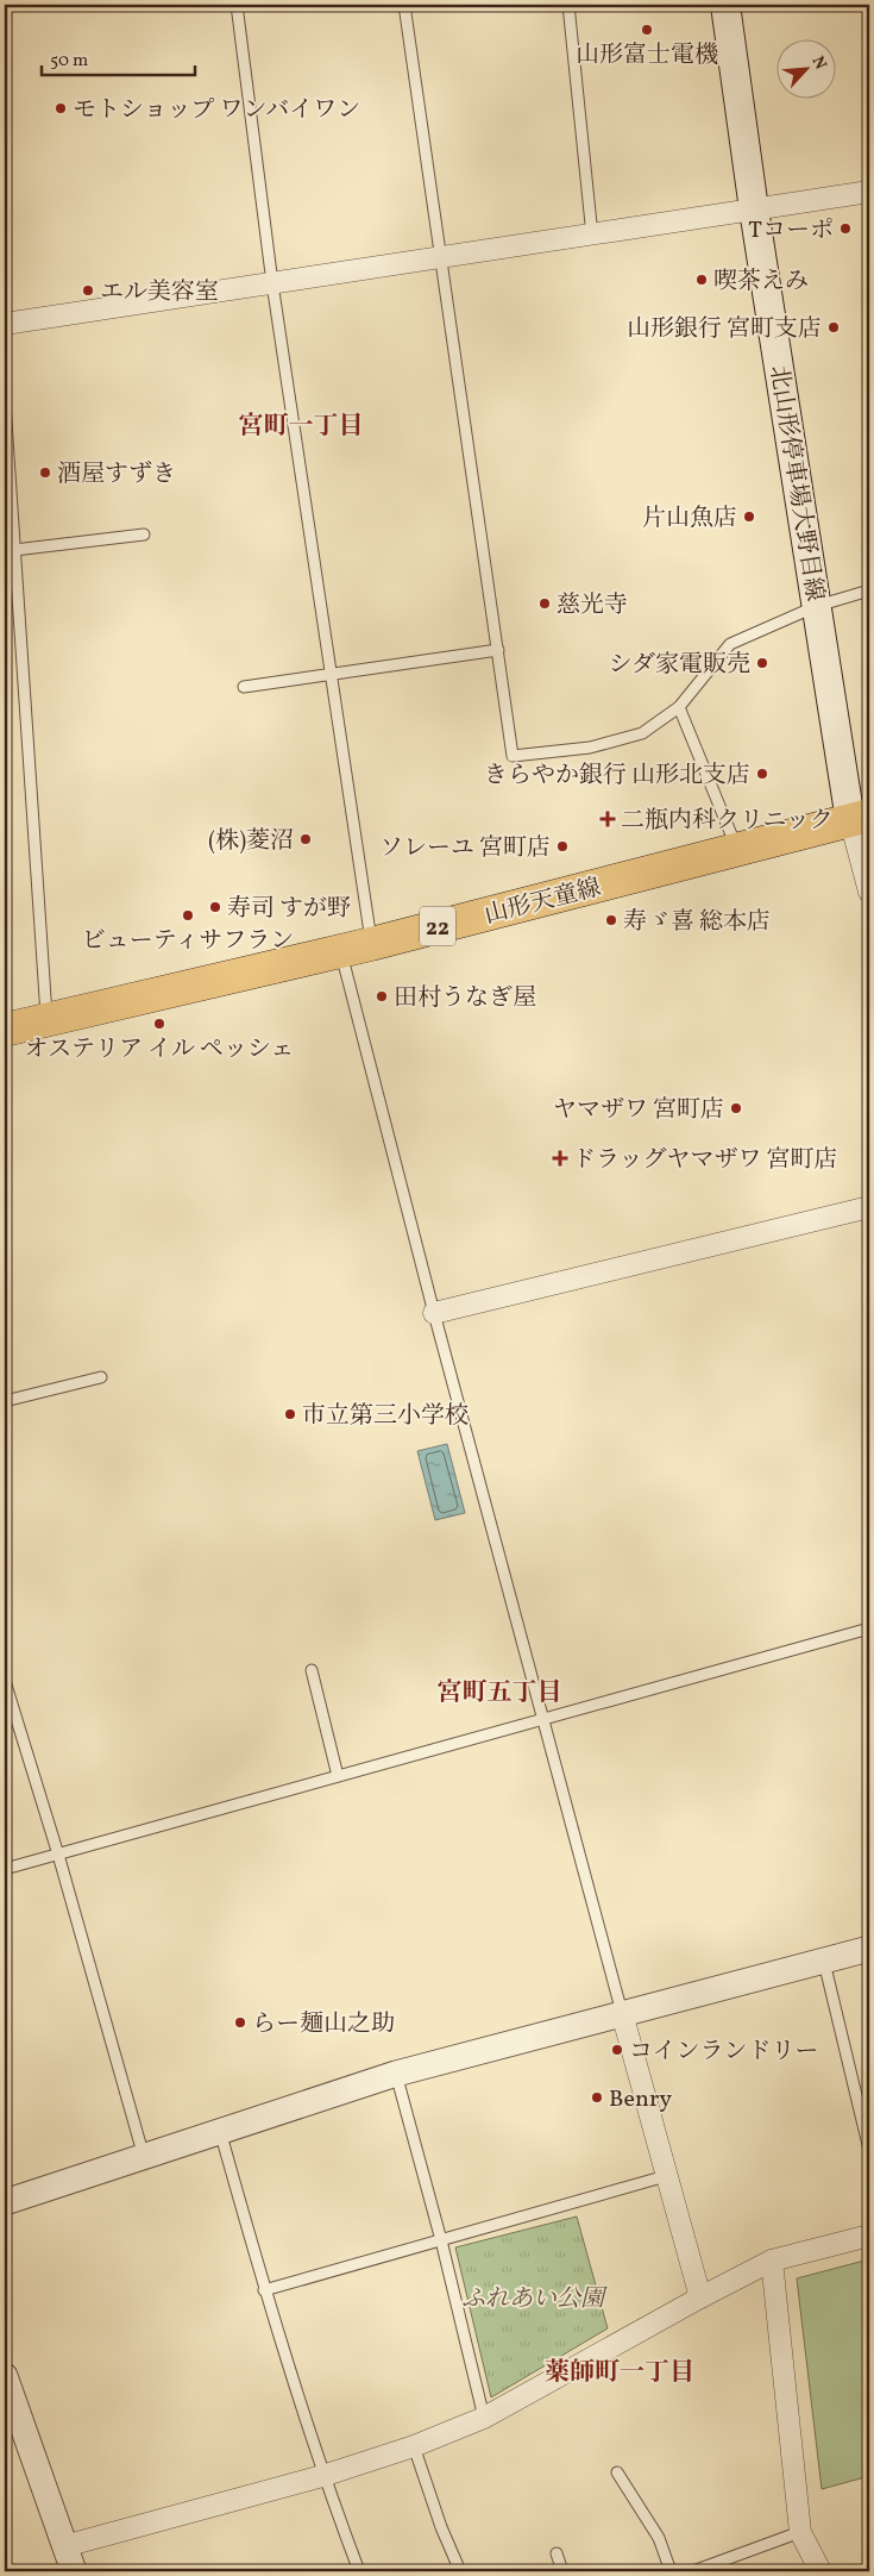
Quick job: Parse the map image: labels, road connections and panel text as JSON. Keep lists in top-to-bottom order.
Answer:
{
  "streets": {
    "main road": ["北山形停車場大野目線", "山形天童線", "22"]
  },
  "crossings": [
    ["北山形停車場大野目線", "山形天童線"]
  ],
  "districts": ["宮町一丁目", "宮町五丁目", "薬師町一丁目"],
  "parks": ["ふれあい公園"],
  "places": {
    "other": [
      "山形富士電機",
      "モトショップ ワンバイワン",
      "Tコーポ",
      "喫茶えみ",
      "エル美容室",
      "山形銀行 宮町支店",
      "酒屋すずき",
      "片山魚店",
      "慈光寺",
      "シダ家電販売",
      "きらやか銀行 山形北支店",
      "(株)菱沼",
      "ソレーユ 宮町店",
      "寿司 すが野",
      "ビューティサフラン",
      "寿ゞ喜 総本店",
      "田村うなぎ屋",
      "オステリア イル ペッシェ",
      "ヤマザワ 宮町店",
      "市立第三小学校",
      "らー麺山之助",
      "コインランドリー",
      "Benry"
    ],
    "health": ["二瓶内科クリニック", "ドラッグヤマザワ 宮町店"]
  },
  "scale_bar": "50 m",
  "north": "top right"
}
